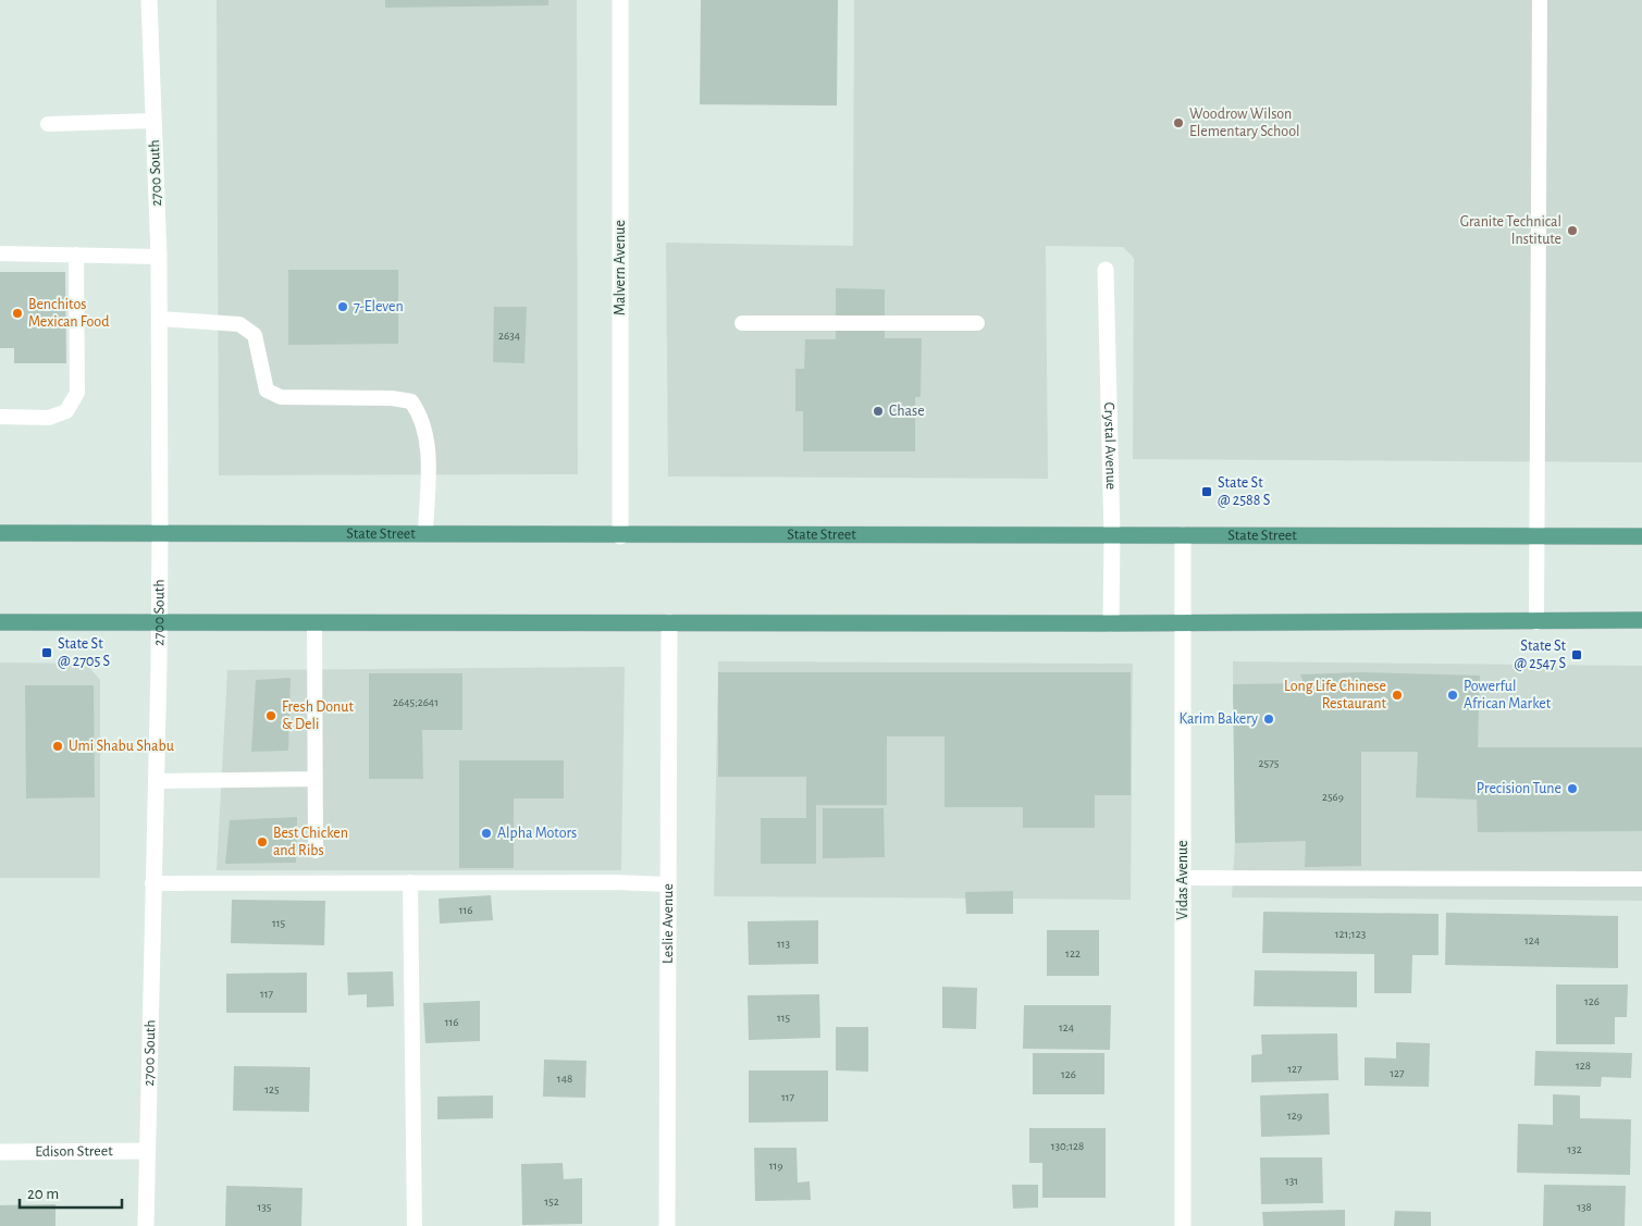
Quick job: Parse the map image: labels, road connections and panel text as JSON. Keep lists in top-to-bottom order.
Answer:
{
  "streets": {
    "main road": ["State Street"],
    "street": [
      "2700 South",
      "Malvern Avenue",
      "Crystal Avenue",
      "Vidas Avenue",
      "Leslie Avenue",
      "Edison Street"
    ]
  },
  "crossings": [
    ["2700 South", "State Street"],
    ["2700 South", "Edison Street"],
    ["Malvern Avenue", "State Street"],
    ["Crystal Avenue", "State Street"],
    ["State Street", "Vidas Avenue"]
  ],
  "places": {
    "other": [
      "Woodrow Wilson Elementary School",
      "Granite Technical Institute",
      "7-Eleven",
      "Benchitos Mexican Food",
      "Chase",
      "Long Life Chinese Restaurant",
      "Powerful African Market",
      "Fresh Donut & Deli",
      "Karim Bakery",
      "Umi Shabu Shabu",
      "Precision Tune",
      "Alpha Motors",
      "Best Chicken and Ribs"
    ],
    "transit": ["State St @ 2588 S", "State St @ 2705 S", "State St @ 2547 S"]
  },
  "house_numbers": [
    "2634",
    "2645;2641",
    "2575",
    "2569",
    "116",
    "115",
    "121;123",
    "124",
    "113",
    "122",
    "117",
    "126",
    "115",
    "116",
    "124",
    "128",
    "127",
    "127",
    "126",
    "148",
    "125",
    "117",
    "129",
    "130;128",
    "132",
    "119",
    "131",
    "152",
    "135",
    "138"
  ],
  "scale_bar": "20 m"
}
